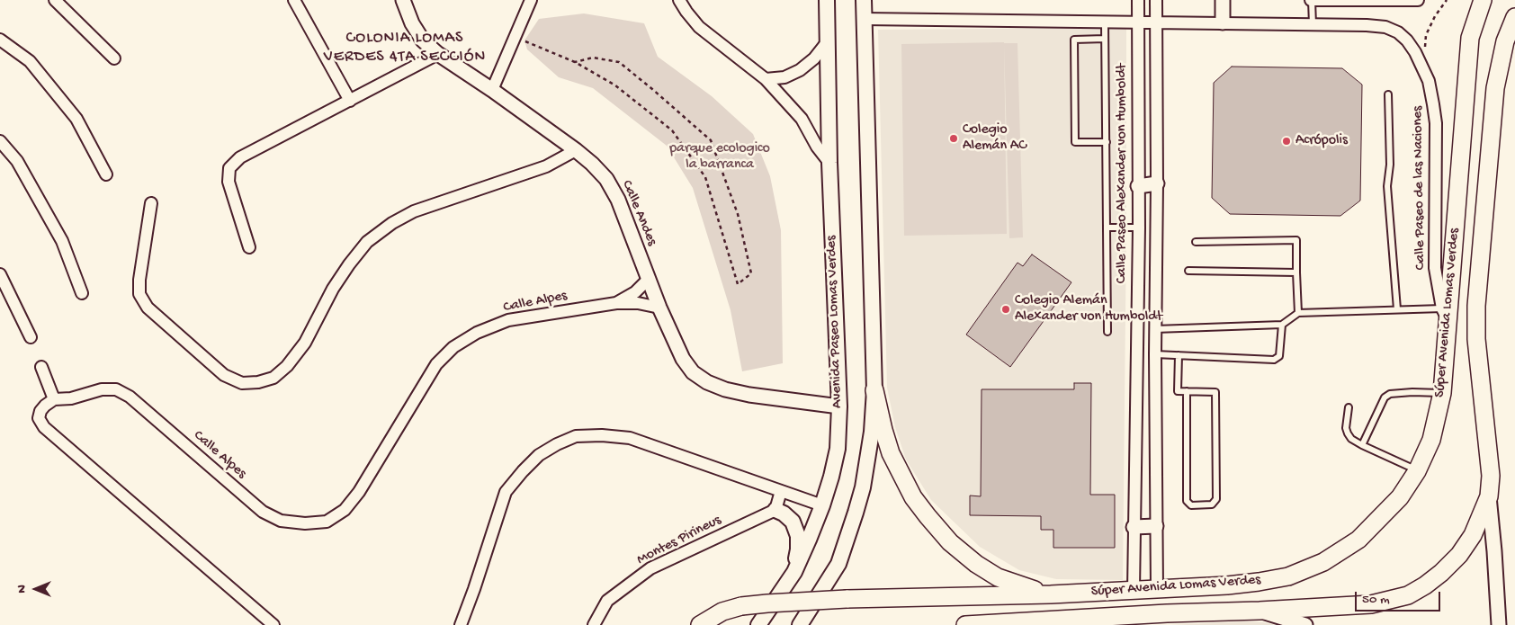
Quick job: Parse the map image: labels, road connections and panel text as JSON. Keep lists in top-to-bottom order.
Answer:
{
  "streets": {
    "main road": ["Súper Avenida Lomas Verdes", "Avenida Paseo Lomas Verdes"],
    "street": [
      "Calle Paseo Alexander von Humboldt",
      "Calle Paseo de las Naciones",
      "Calle Andes",
      "Calle Alpes",
      "Montes Pirineus"
    ]
  },
  "crossings": [
    ["Calle Paseo Alexander von Humboldt", "Calle Paseo de las Naciones"],
    ["Calle Paseo Alexander von Humboldt", "Súper Avenida Lomas Verdes"],
    ["Calle Paseo de las Naciones", "Súper Avenida Lomas Verdes"],
    ["Calle Andes", "Calle Alpes"],
    ["Calle Andes", "Avenida Paseo Lomas Verdes"]
  ],
  "districts": ["COLONIA LOMAS VERDES 4TA SECCIÓN"],
  "parks": ["parque ecologico la barranca"],
  "places": ["Colegio Alemán AC", "Acrópolis", "Colegio Alemán Alexander von Humboldt"],
  "scale_bar": "50 m",
  "north": "left"
}
